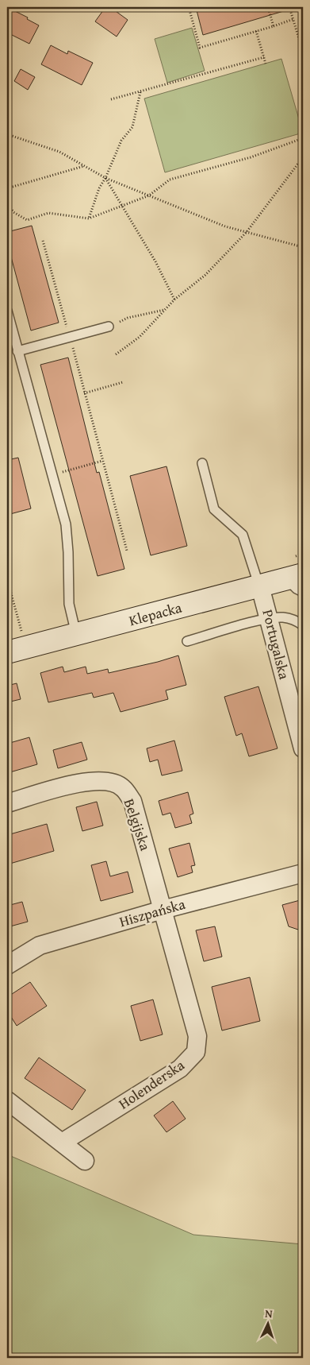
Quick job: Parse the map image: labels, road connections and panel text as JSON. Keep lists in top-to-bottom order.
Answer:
{
  "streets": {
    "street": [
      "Klepacka",
      "Portugalska",
      "Belgijska",
      "Hiszpańska",
      "Holenderska"
    ]
  },
  "crossings": [
    ["Klepacka", "Portugalska"],
    ["Belgijska", "Hiszpańska"],
    ["Belgijska", "Holenderska"],
    ["Hiszpańska", "Holenderska"]
  ],
  "north": "top"
}
